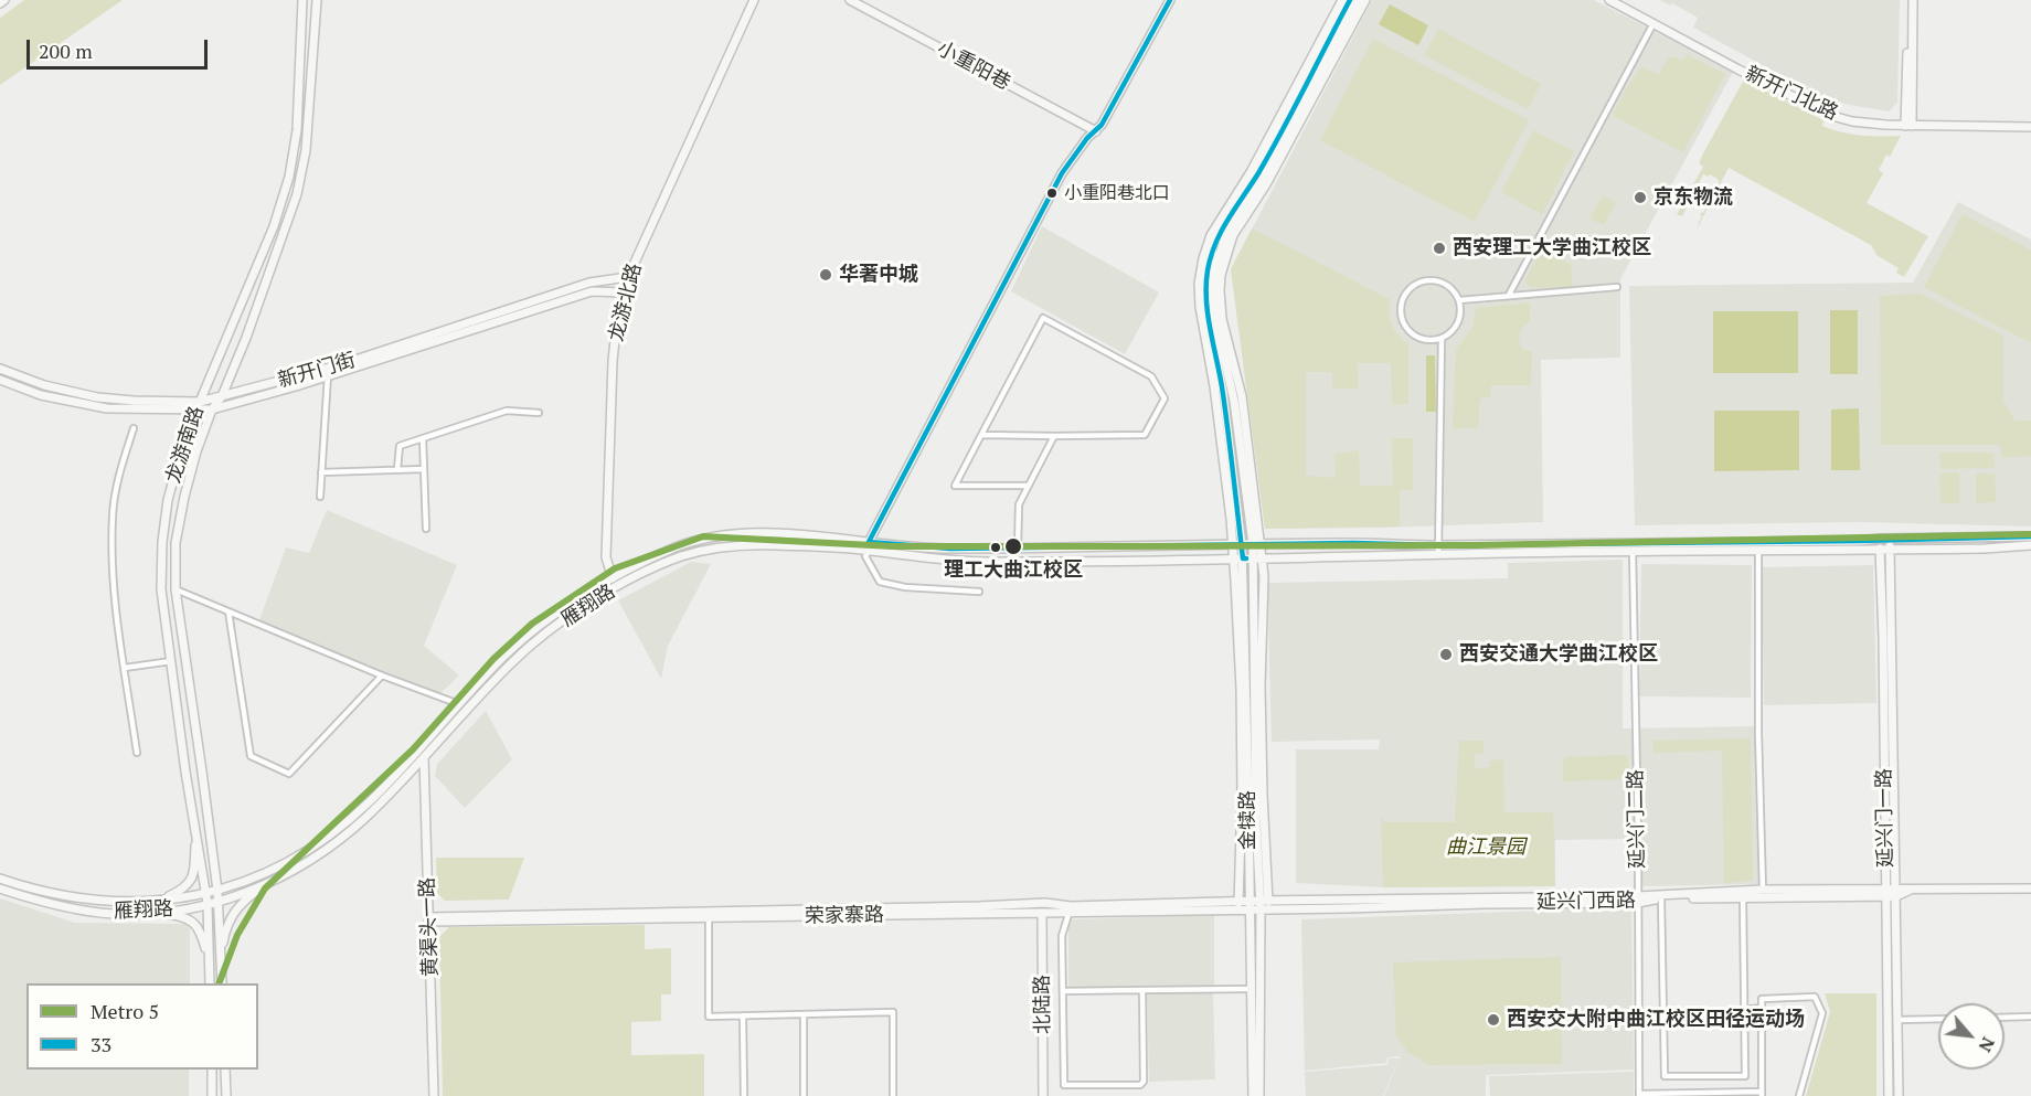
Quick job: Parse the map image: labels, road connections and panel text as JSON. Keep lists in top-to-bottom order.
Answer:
{
  "streets": {
    "street": [
      "小重阳巷",
      "新开门北路",
      "龙游北路",
      "新开门街",
      "龙游南路",
      "雁翔路",
      "延兴门一路",
      "延兴门二路",
      "金犊路",
      "延兴门西路",
      "荣家寨路",
      "黄渠头一路",
      "北陆路"
    ]
  },
  "crossings": [
    ["龙游北路", "新开门街"],
    ["龙游北路", "雁翔路"],
    ["新开门街", "龙游南路"],
    ["龙游南路", "雁翔路"],
    ["雁翔路", "延兴门一路"],
    ["雁翔路", "延兴门二路"],
    ["雁翔路", "金犊路"],
    ["雁翔路", "黄渠头一路"],
    ["延兴门一路", "延兴门西路"],
    ["延兴门二路", "延兴门西路"],
    ["金犊路", "延兴门西路"],
    ["金犊路", "荣家寨路"],
    ["延兴门西路", "荣家寨路"],
    ["荣家寨路", "黄渠头一路"],
    ["荣家寨路", "北陆路"]
  ],
  "parks": ["曲江景园"],
  "places": [
    "小重阳巷北口",
    "京东物流",
    "西安理工大学曲江校区",
    "华著中城",
    "理工大曲江校区",
    "西安交通大学曲江校区",
    "西安交大附中曲江校区田径运动场"
  ],
  "lines": ["transit line 33", "metro line 5"],
  "legend": ["Metro 5", "33"],
  "scale_bar": "200 m",
  "north": "bottom right"
}
